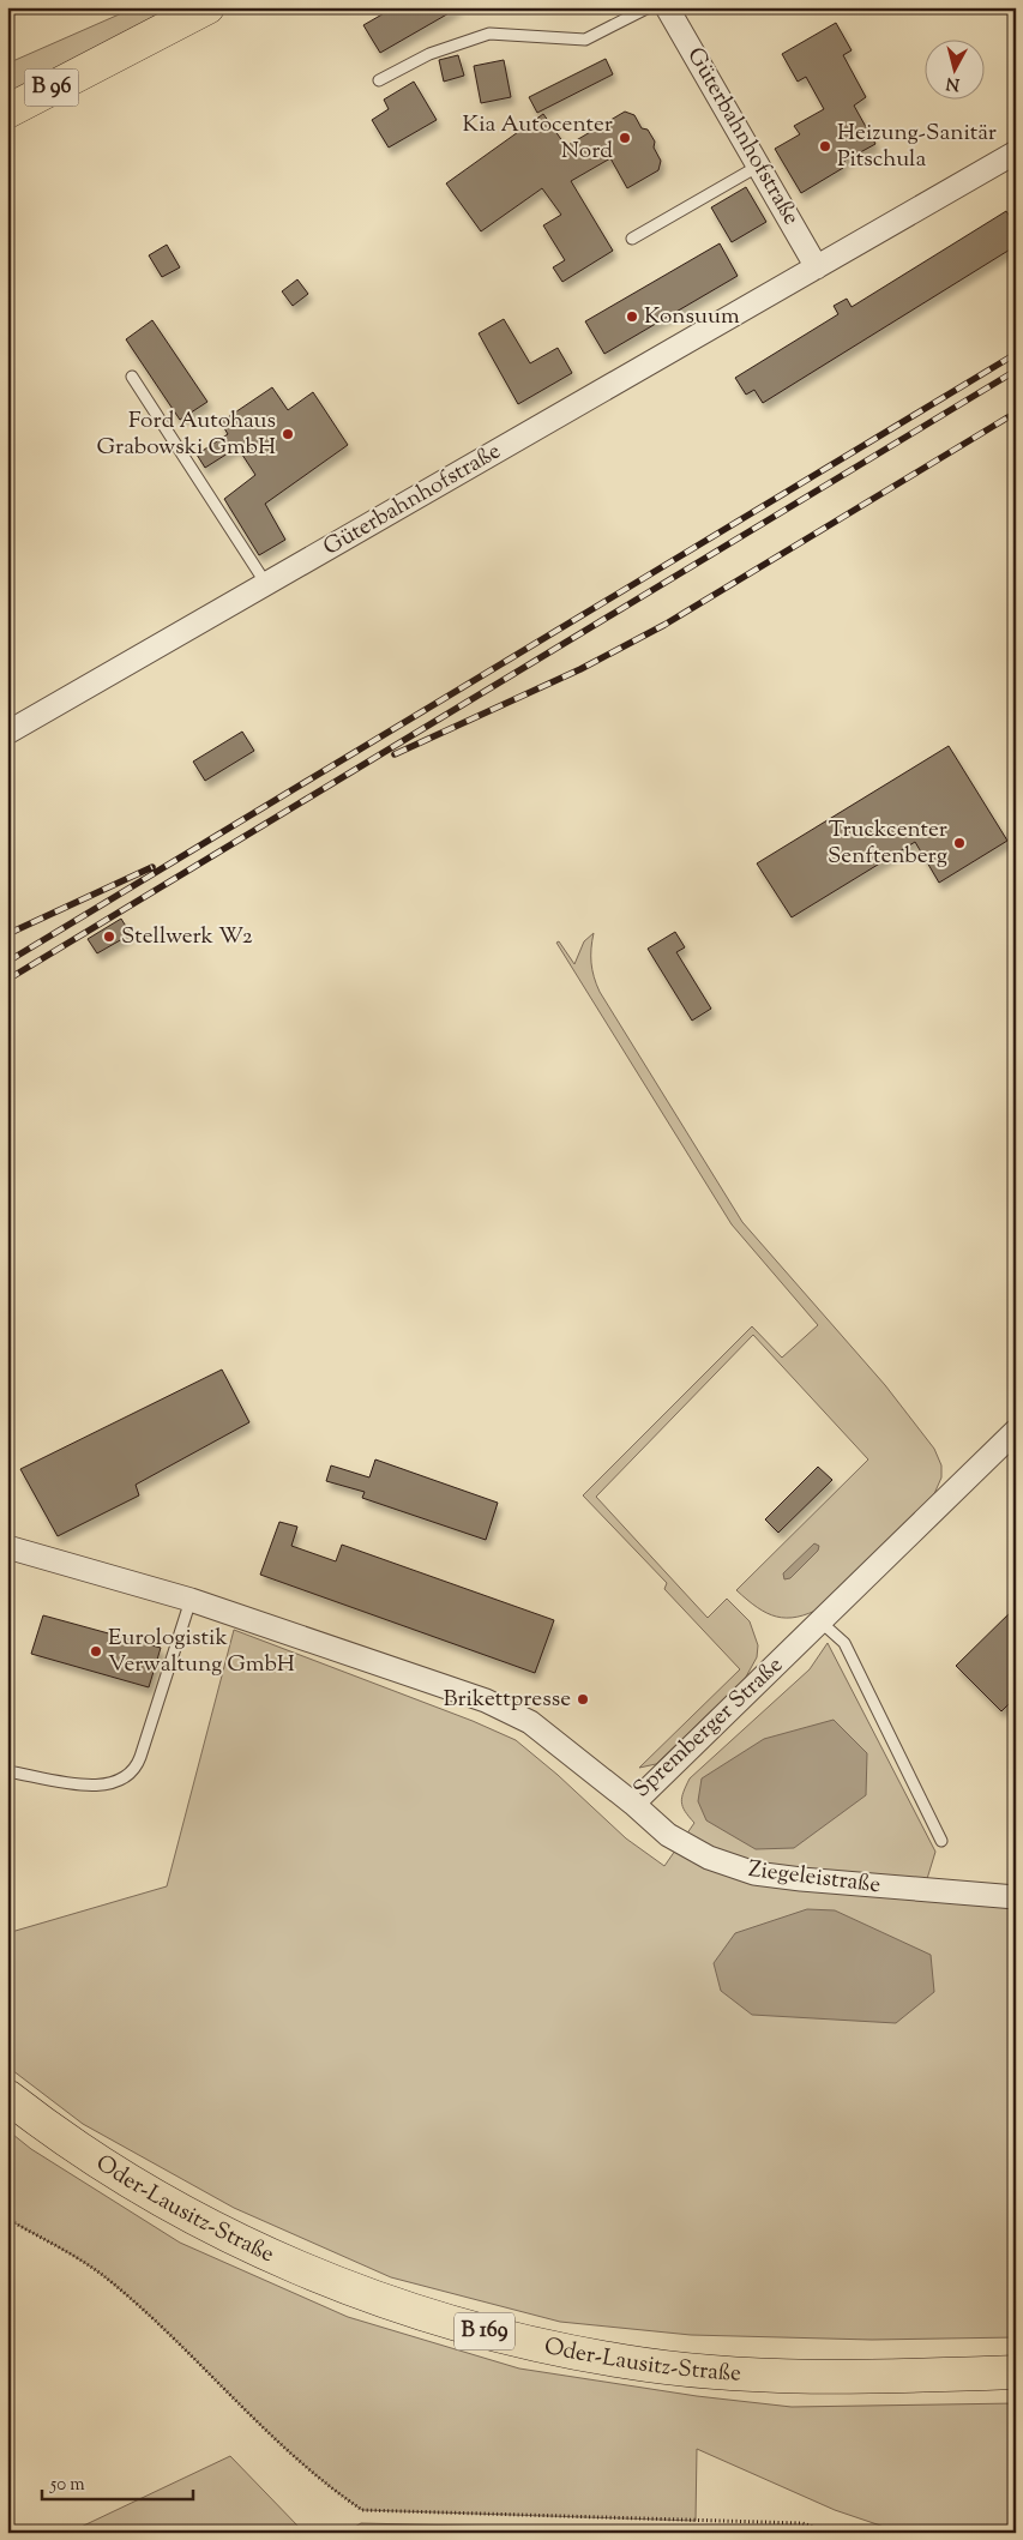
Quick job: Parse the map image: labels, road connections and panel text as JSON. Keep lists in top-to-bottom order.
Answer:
{
  "streets": {
    "highway": ["B 96", "Oder-Lausitz-Straße", "B 169"],
    "street": ["Güterbahnhofstraße", "Spremberger Straße", "Ziegeleistraße"]
  },
  "crossings": [
    ["Spremberger Straße", "Ziegeleistraße"]
  ],
  "places": [
    "Kia Autocenter Nord",
    "Heizung-Sanitär Pitschula",
    "Konsuum",
    "Ford Autohaus Grabowski GmbH",
    "Truckcenter Senftenberg",
    "Stellwerk W2",
    "Eurologistik Verwaltung GmbH",
    "Brikettpresse"
  ],
  "scale_bar": "50 m",
  "north": "bottom"
}
